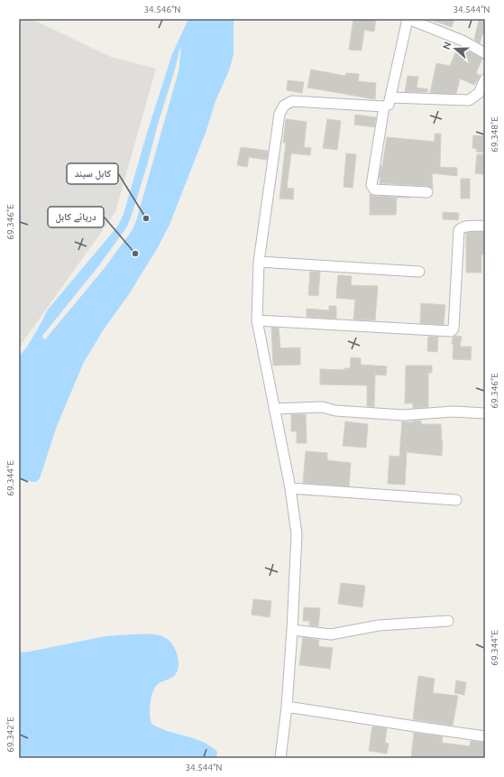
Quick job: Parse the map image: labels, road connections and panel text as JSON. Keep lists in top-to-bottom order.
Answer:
{
  "places": ["کابل سيند", "دریائے کابل"],
  "north": "left",
  "coordinates": [
    "34.546°N",
    "34.544°N",
    "69.348°E",
    "69.346°E",
    "69.344°E",
    "69.342°E"
  ]
}
